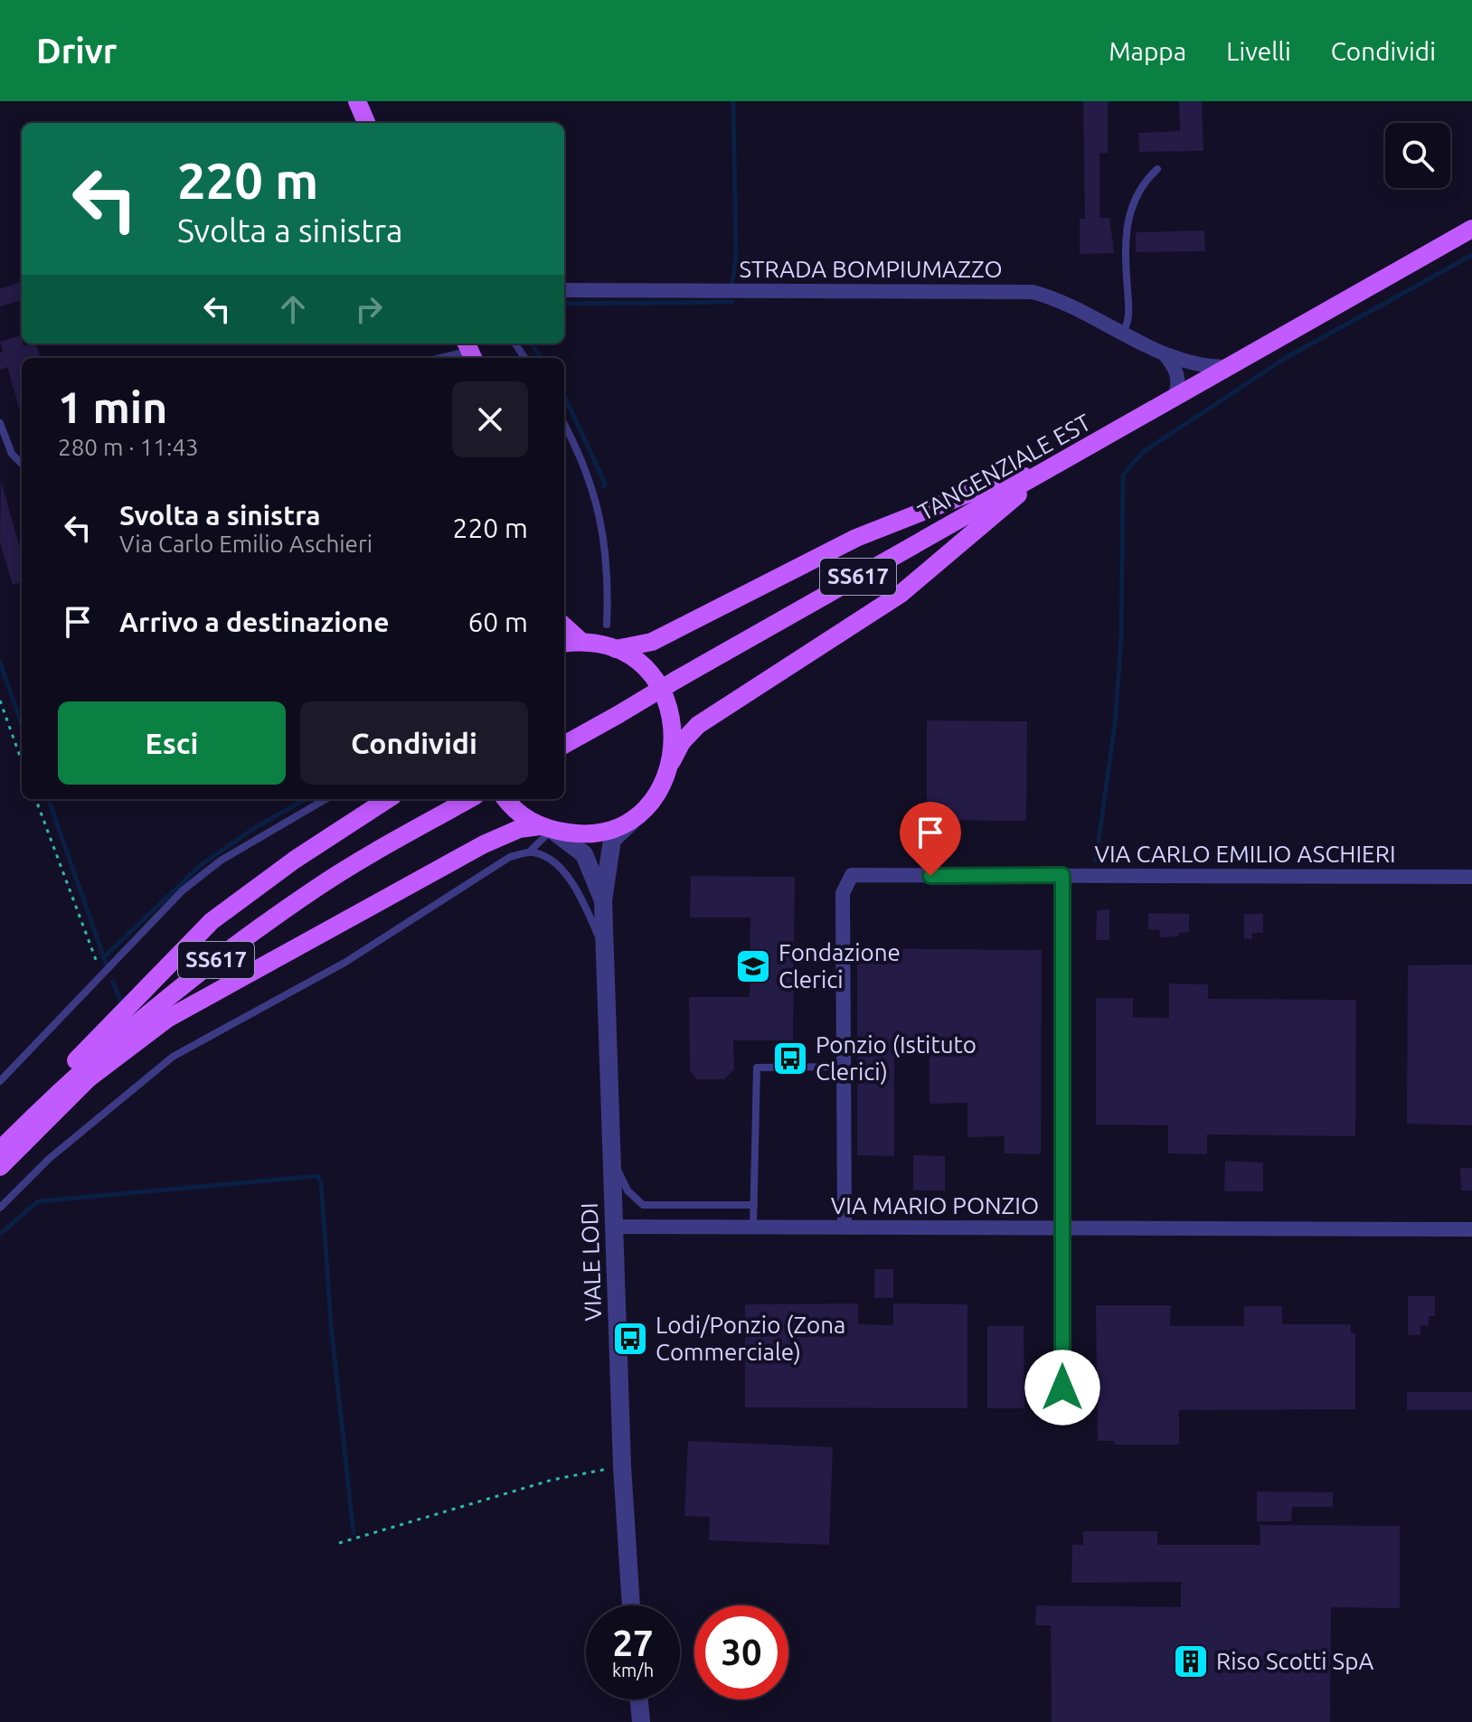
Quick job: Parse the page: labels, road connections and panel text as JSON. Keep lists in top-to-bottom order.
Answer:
{
  "streets": {
    "main road": ["TANGENZIALE EST", "SS617"],
    "street": [
      "STRADA BOMPIUMAZZO",
      "VIA CARLO EMILIO ASCHIERI",
      "VIA MARIO PONZIO",
      "VIALE LODI"
    ]
  },
  "crossings": [
    ["STRADA BOMPIUMAZZO", "TANGENZIALE EST"],
    ["VIA CARLO EMILIO ASCHIERI", "VIA MARIO PONZIO"],
    ["VIA MARIO PONZIO", "VIALE LODI"]
  ],
  "places": {
    "school or university": ["Fondazione Clerici"],
    "bus stop": ["Ponzio (Istituto Clerici)", "Lodi/Ponzio (Zona Commerciale)"],
    "building": ["Riso Scotti SpA"]
  },
  "page": {
    "header": "Drivr",
    "nav": ["Mappa", "Livelli", "Condividi"],
    "turn": ["220 m", "Svolta a sinistra"],
    "heading": ["1 min", "280 m · 11:43"],
    "list": [
      {
        "name": "Svolta a sinistra",
        "note": "Via Carlo Emilio Aschieri",
        "value": "220 m"
      },
      {
        "name": "Arrivo a destinazione",
        "value": "60 m"
      }
    ],
    "buttons": ["Esci", "Condividi"],
    "speed": "27 km/h",
    "limit": "30"
  }
}
